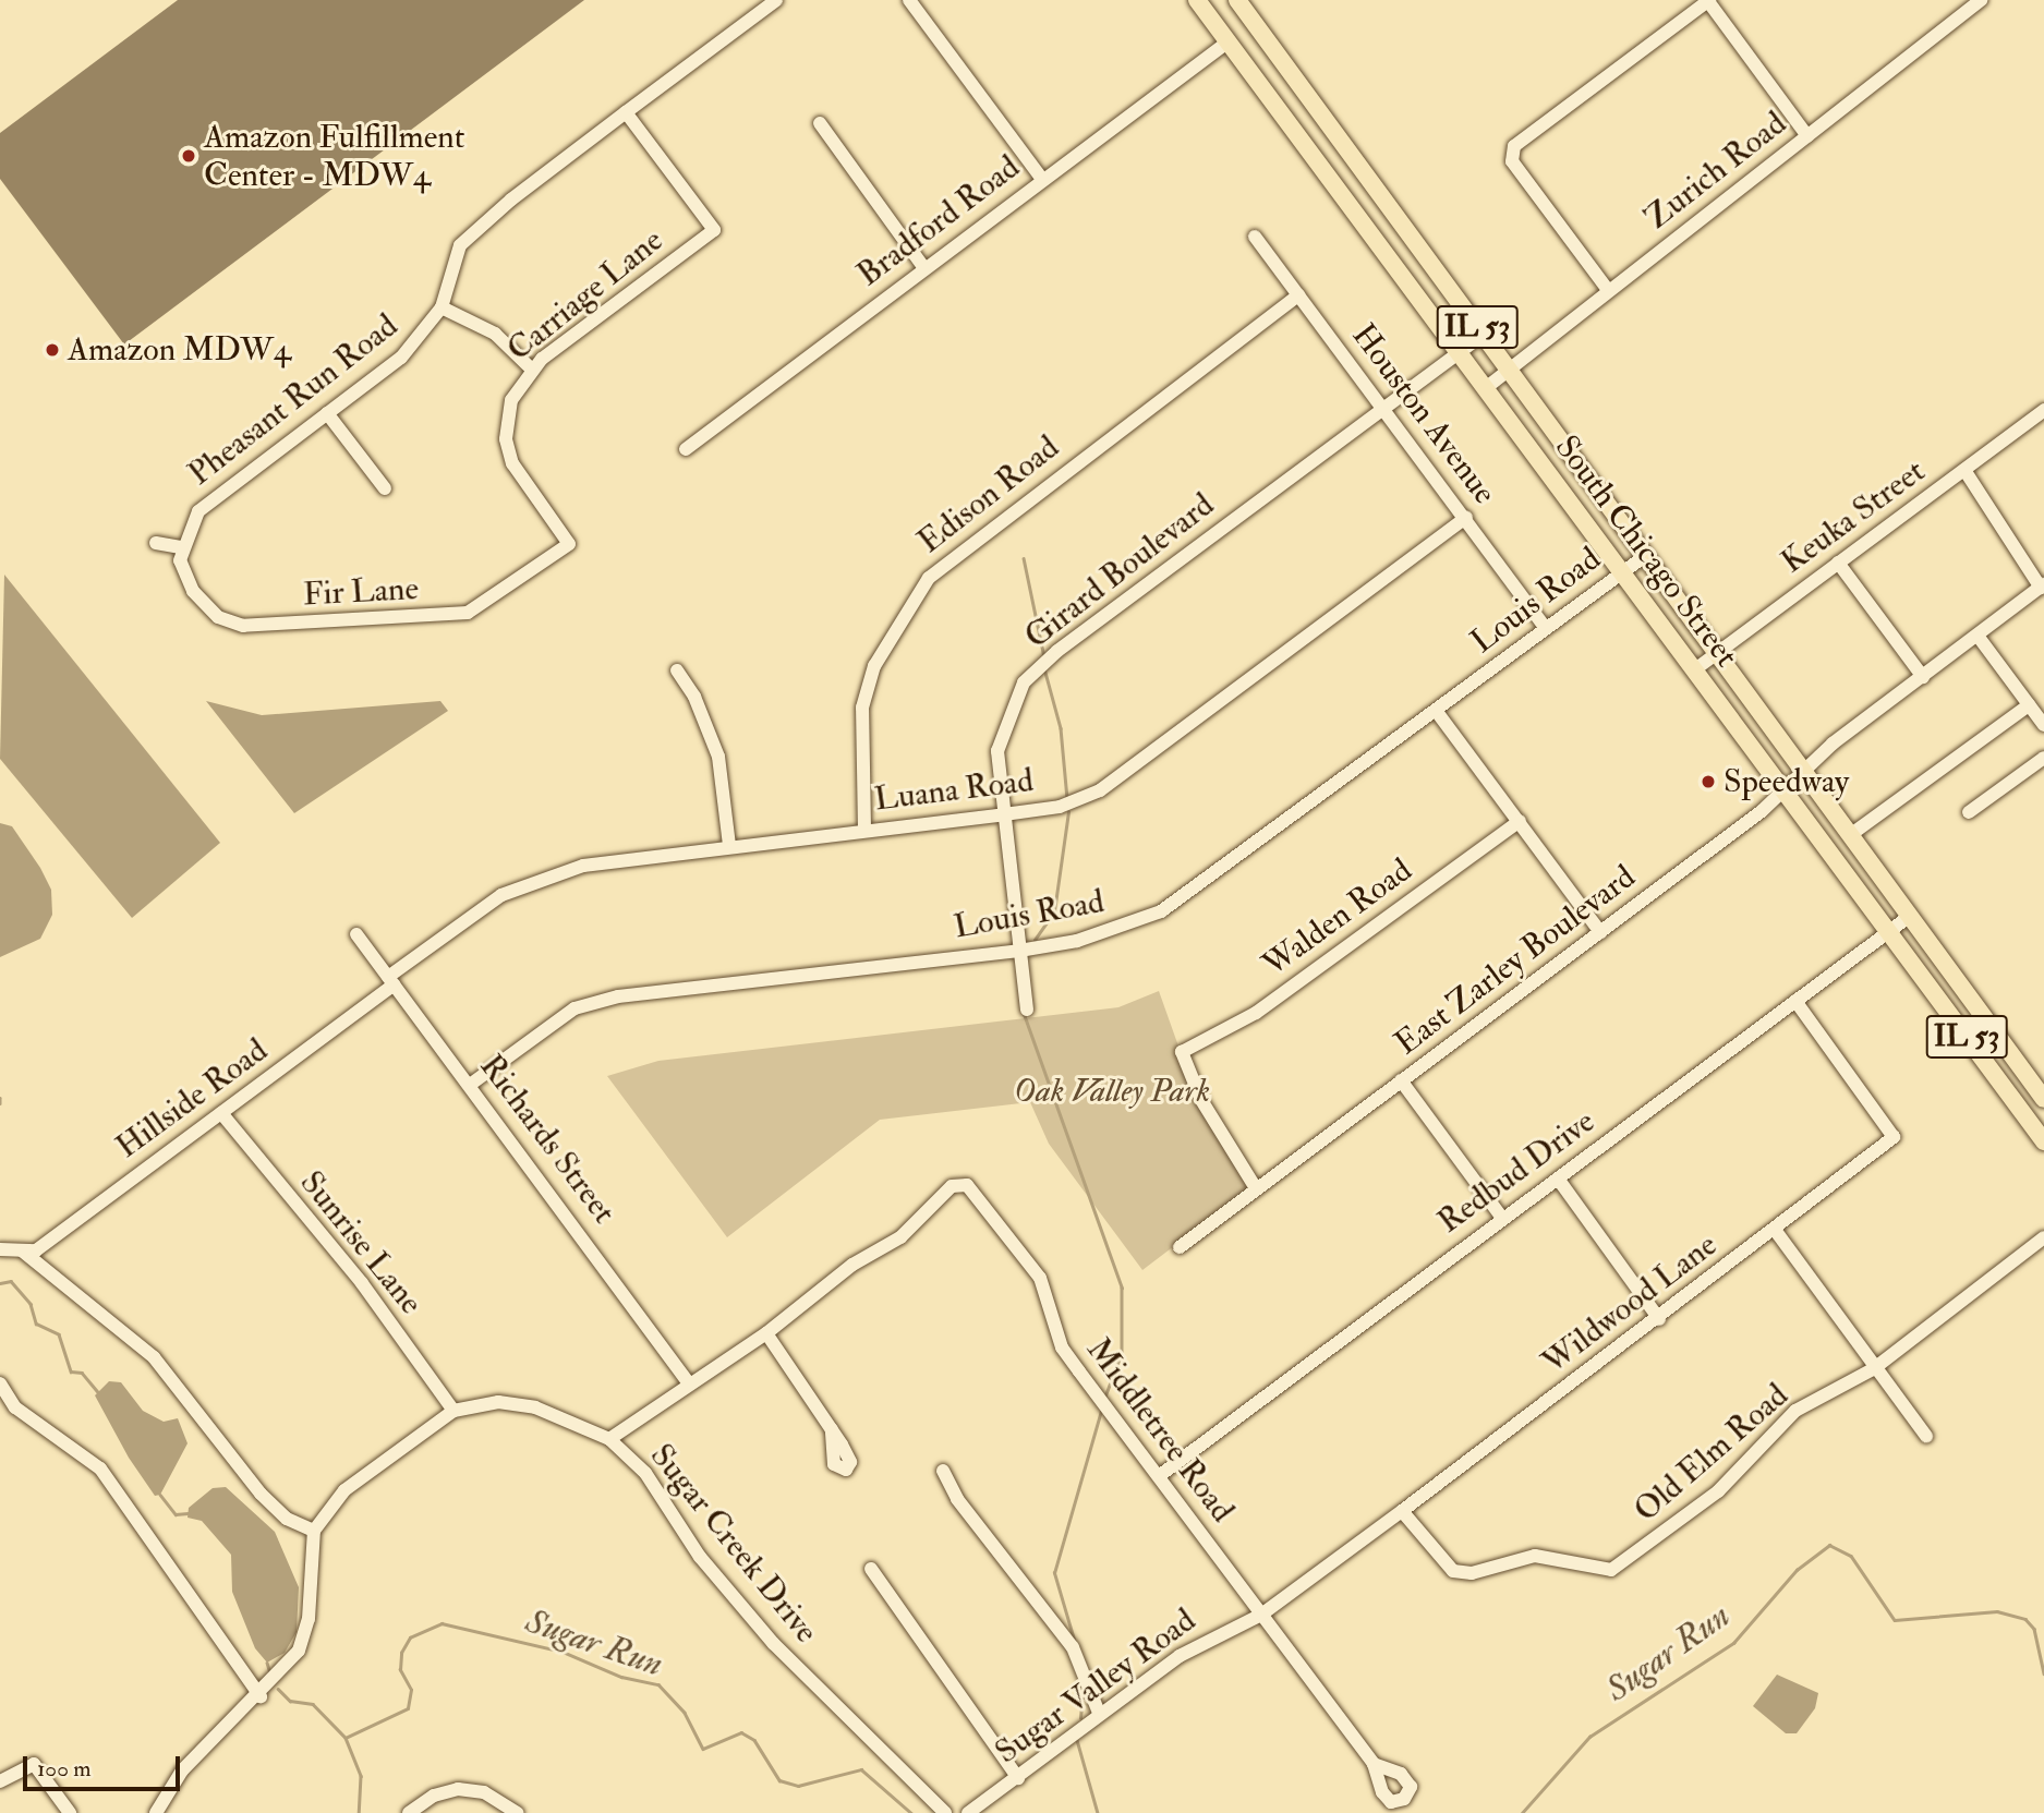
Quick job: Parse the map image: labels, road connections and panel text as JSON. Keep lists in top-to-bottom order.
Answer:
{
  "streets": {
    "main road": ["IL 53", "South Chicago Street"],
    "street": [
      "Zurich Road",
      "Bradford Road",
      "Carriage Lane",
      "Pheasant Run Road",
      "Houston Avenue",
      "Edison Road",
      "Keuka Street",
      "Girard Boulevard",
      "Fir Lane",
      "Louis Road",
      "Luana Road",
      "Walden Road",
      "East Zarley Boulevard",
      "Hillside Road",
      "Richards Street",
      "Redbud Drive",
      "Sunrise Lane",
      "Wildwood Lane",
      "Middletree Road",
      "Old Elm Road",
      "Sugar Creek Drive",
      "Sugar Valley Road"
    ]
  },
  "crossings": [
    ["Zurich Road", "South Chicago Street"],
    ["Bradford Road", "South Chicago Street"],
    ["Carriage Lane", "Pheasant Run Road"],
    ["Carriage Lane", "Fir Lane"],
    ["Pheasant Run Road", "Fir Lane"],
    ["Houston Avenue", "Edison Road"],
    ["Houston Avenue", "Girard Boulevard"],
    ["Houston Avenue", "Louis Road"],
    ["Houston Avenue", "Luana Road"],
    ["Edison Road", "Luana Road"],
    ["Keuka Street", "South Chicago Street"],
    ["South Chicago Street", "Girard Boulevard"],
    ["South Chicago Street", "Louis Road"],
    ["South Chicago Street", "East Zarley Boulevard"],
    ["South Chicago Street", "Redbud Drive"],
    ["Girard Boulevard", "Louis Road"],
    ["Girard Boulevard", "Luana Road"],
    ["Louis Road", "Richards Street"],
    ["Luana Road", "Hillside Road"],
    ["Luana Road", "Richards Street"],
    ["Walden Road", "East Zarley Boulevard"],
    ["Hillside Road", "Richards Street"],
    ["Hillside Road", "Sunrise Lane"],
    ["Richards Street", "Middletree Road"],
    ["Redbud Drive", "Wildwood Lane"],
    ["Redbud Drive", "Middletree Road"],
    ["Sunrise Lane", "Sugar Creek Drive"],
    ["Wildwood Lane", "Middletree Road"],
    ["Wildwood Lane", "Old Elm Road"],
    ["Wildwood Lane", "Sugar Valley Road"],
    ["Middletree Road", "Sugar Creek Drive"],
    ["Middletree Road", "Sugar Valley Road"]
  ],
  "water": ["Sugar Run"],
  "parks": ["Oak Valley Park"],
  "places": ["Amazon Fulfillment Center - MDW4", "Amazon MDW4", "Speedway"],
  "scale_bar": "100 m"
}
